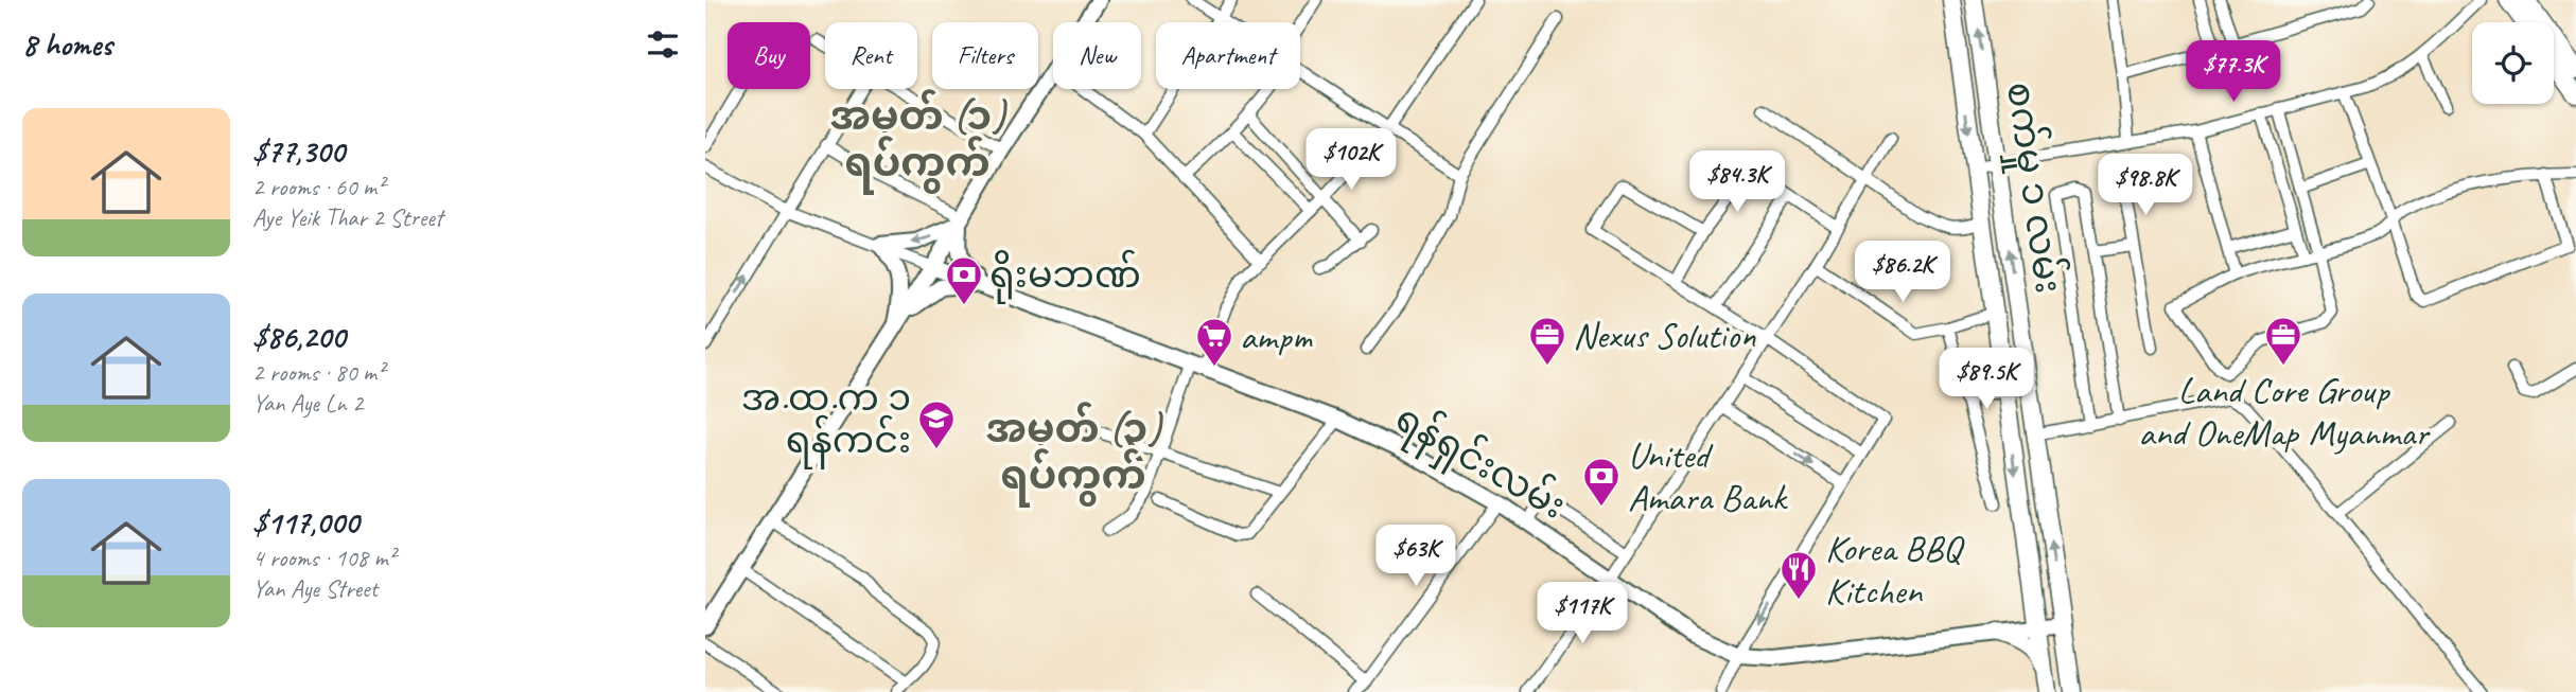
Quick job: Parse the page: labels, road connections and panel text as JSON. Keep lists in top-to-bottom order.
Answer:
{
  "streets": {
    "main road": ["စက်မှု ၁ လမ်း", "ရန်ရှင်းလမ်း"]
  },
  "crossings": [
    ["စက်မှု ၁ လမ်း", "ရန်ရှင်းလမ်း"]
  ],
  "districts": ["အမှတ် (၁) ရပ်ကွက်", "အမှတ် (၃) ရပ်ကွက်"],
  "places": {
    "bank": ["ရိုးမဘဏ်", "United Amara Bank"],
    "office": ["Nexus Solution", "Land Core Group and OneMap Myanmar"],
    "supermarket": ["ampm"],
    "school or university": ["အ.ထ.က ၁ ရန်ကင်း"],
    "restaurant": ["Korea BBQ Kitchen"]
  },
  "page": {
    "heading": "8 homes",
    "chip": [
      "Buy",
      "Rent",
      "Filters",
      "New",
      "Apartment"
    ],
    "price": [
      "$77.3K",
      "$102K",
      "$84.3K",
      "$98.8K",
      "$86.2K",
      "$89.5K",
      "$63K",
      "$117K"
    ],
    "list": [
      {
        "name": "$77,300",
        "note": "2 rooms · 60 m² · Aye Yeik Thar 2 Street"
      },
      {
        "name": "$86,200",
        "note": "2 rooms · 80 m² · Yan Aye Ln 2"
      },
      {
        "name": "$117,000",
        "note": "4 rooms · 108 m² · Yan Aye Street"
      }
    ]
  }
}
